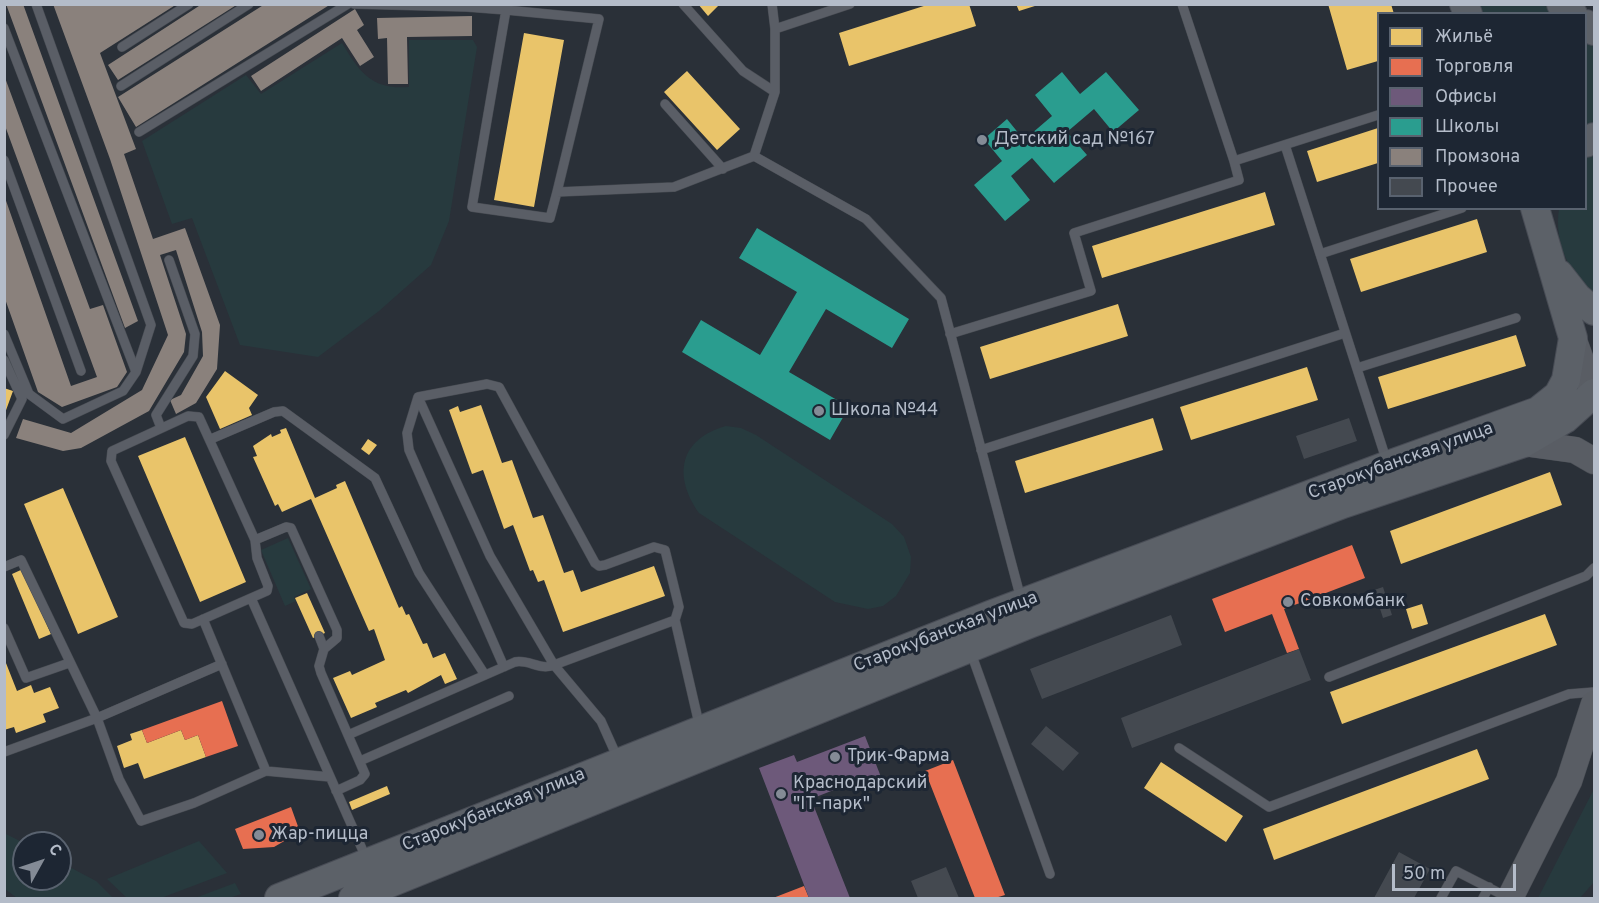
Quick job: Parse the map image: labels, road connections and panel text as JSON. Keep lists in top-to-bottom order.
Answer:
{
  "streets": {
    "main road": ["Старокубанская улица"]
  },
  "places": [
    "Детский сад №167",
    "Школа №44",
    "Совкомбанк",
    "Трик-Фарма",
    "Краснодарский \"IT-парк\"",
    "Жар-пицца"
  ],
  "legend": [
    "Жильё",
    "Торговля",
    "Офисы",
    "Школы",
    "Промзона",
    "Прочее"
  ],
  "scale_bar": "50 m",
  "north": "top right"
}
